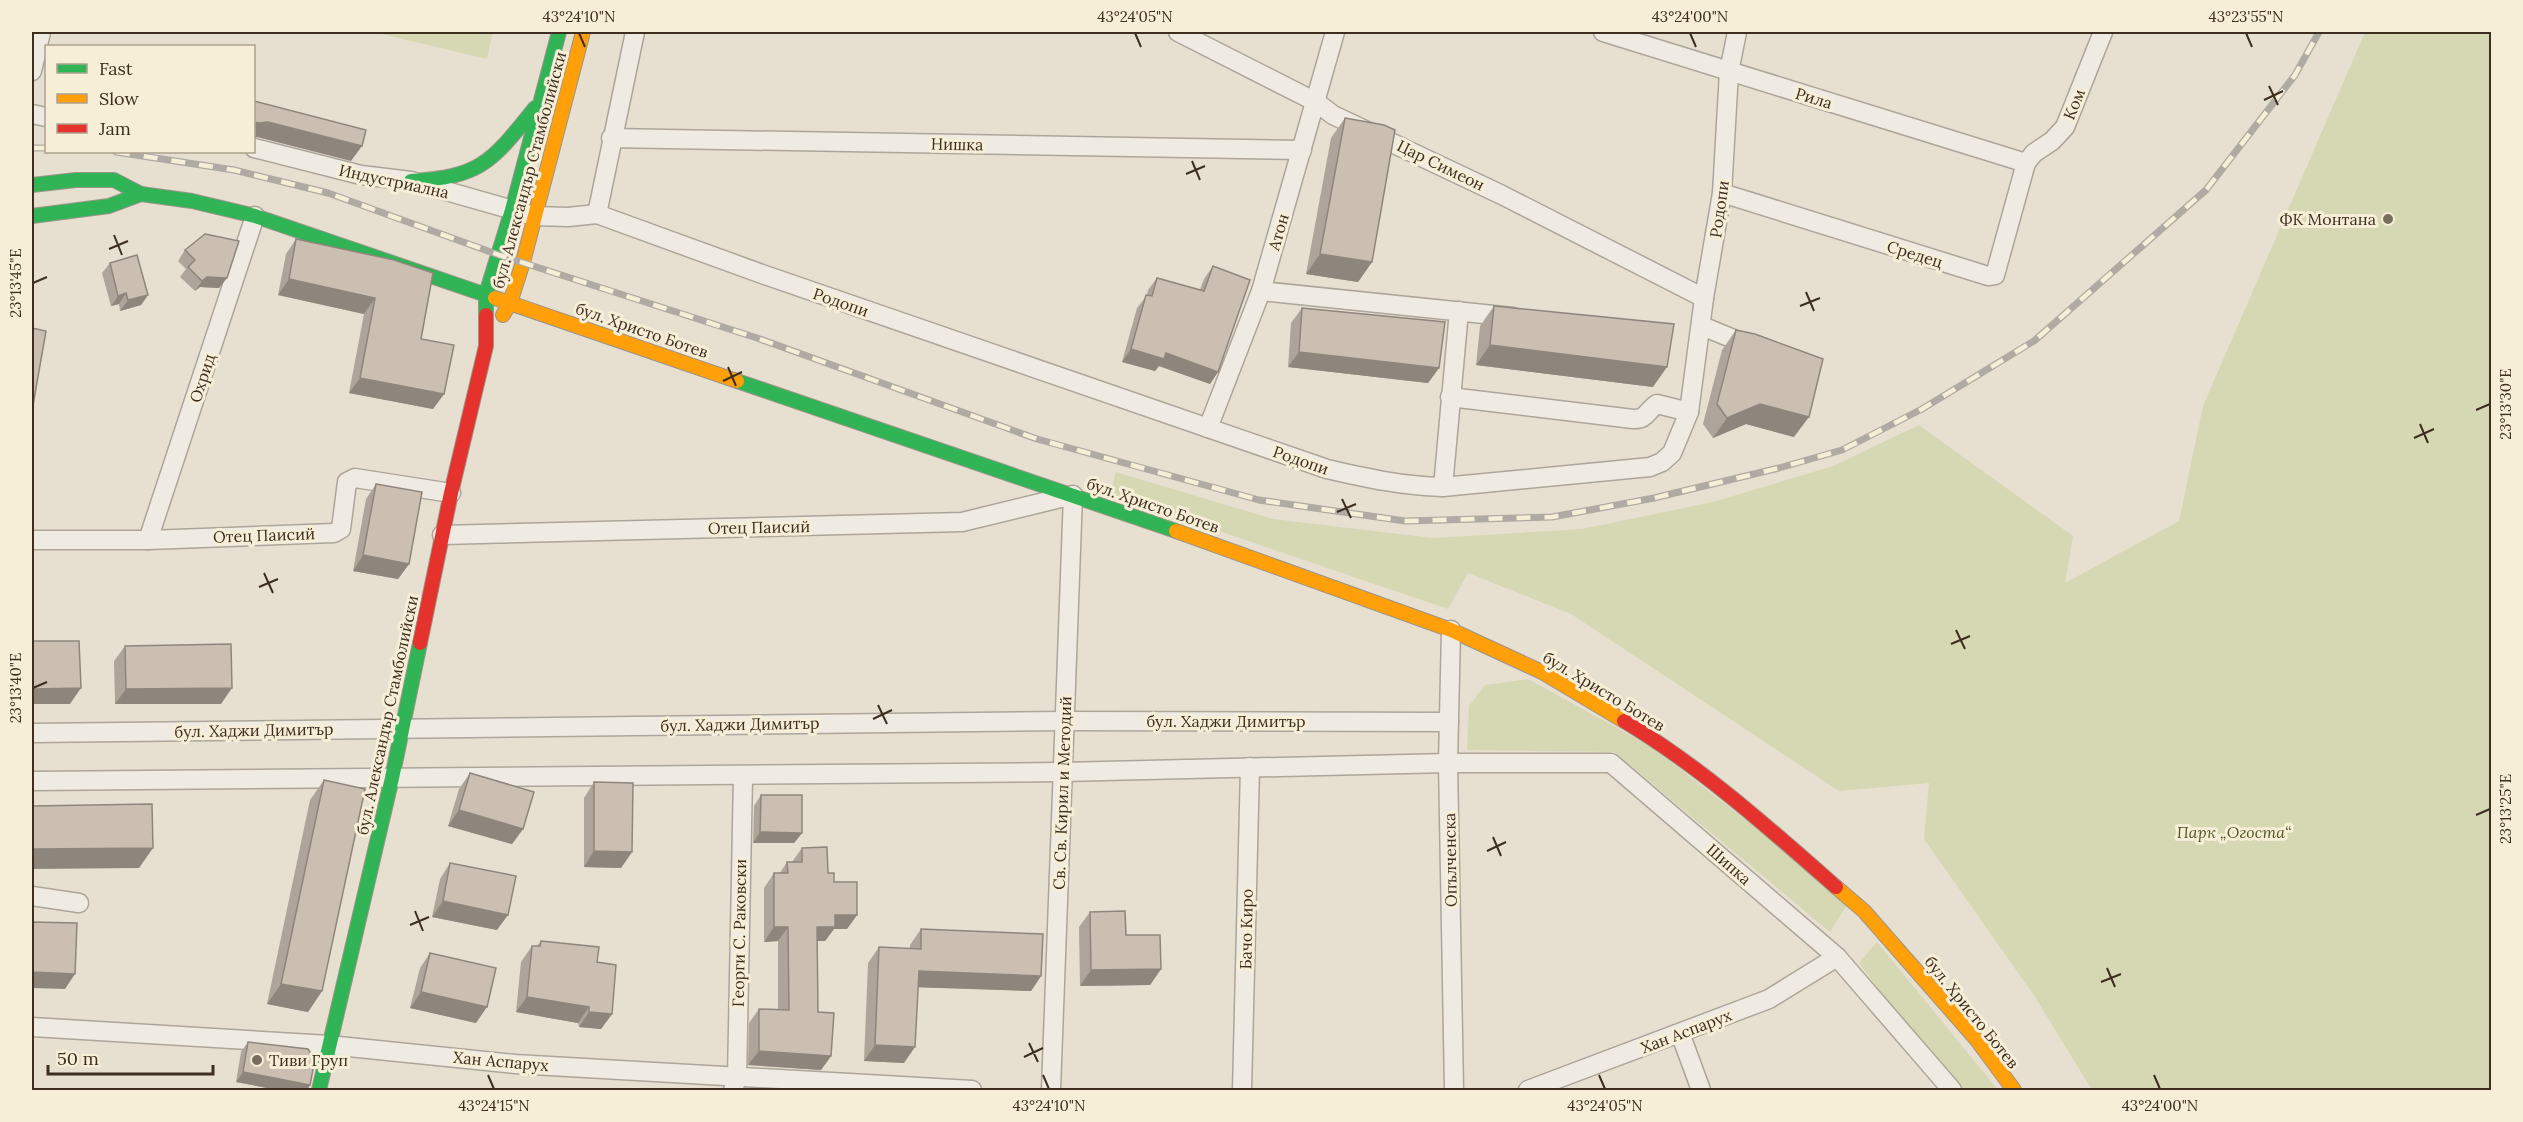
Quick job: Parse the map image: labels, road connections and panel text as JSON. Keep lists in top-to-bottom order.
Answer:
{
  "streets": {
    "main road": ["бул. Александър Стамболийски", "бул. Христо Ботев"],
    "street": [
      "Рила",
      "Ком",
      "Нишка",
      "Цар Симеон",
      "Индустриална",
      "Родопи",
      "Атон",
      "Средец",
      "Охрид",
      "Отец Паисий",
      "бул. Хаджи Димитър",
      "Св. Св. Кирил и Методий",
      "Опълченска",
      "Шипка",
      "Бачо Киро",
      "Георги С. Раковски",
      "Хан Аспарух"
    ]
  },
  "crossings": [
    ["Рила", "Ком"],
    ["Рила", "Родопи"],
    ["Рила", "Средец"],
    ["Ком", "Средец"],
    ["Нишка", "Атон"],
    ["Цар Симеон", "Родопи"],
    ["Цар Симеон", "Атон"],
    ["бул. Александър Стамболийски", "Индустриална"],
    ["бул. Александър Стамболийски", "Родопи"],
    ["бул. Александър Стамболийски", "бул. Христо Ботев"],
    ["бул. Александър Стамболийски", "Отец Паисий"],
    ["бул. Александър Стамболийски", "бул. Хаджи Димитър"],
    ["бул. Александър Стамболийски", "Хан Аспарух"],
    ["Индустриална", "Родопи"],
    ["Родопи", "Атон"],
    ["Родопи", "Средец"],
    ["бул. Христо Ботев", "Охрид"],
    ["бул. Христо Ботев", "Отец Паисий"],
    ["бул. Христо Ботев", "Св. Св. Кирил и Методий"],
    ["бул. Христо Ботев", "Опълченска"],
    ["Охрид", "Отец Паисий"],
    ["Отец Паисий", "Св. Св. Кирил и Методий"],
    ["бул. Хаджи Димитър", "Св. Св. Кирил и Методий"],
    ["бул. Хаджи Димитър", "Опълченска"],
    ["Опълченска", "Шипка"],
    ["Шипка", "Хан Аспарух"],
    ["Георги С. Раковски", "Хан Аспарух"]
  ],
  "parks": ["Парк „Огоста“"],
  "places": ["ФК Монтана", "Тиви Груп"],
  "legend": ["Fast", "Slow", "Jam"],
  "scale_bar": "50 m",
  "coordinates": [
    "43°24'10\"N",
    "43°24'05\"N",
    "43°24'00\"N",
    "43°23'55\"N",
    "23°13'45\"E",
    "23°13'30\"E",
    "23°13'40\"E",
    "23°13'25\"E",
    "43°24'15\"N"
  ]
}
